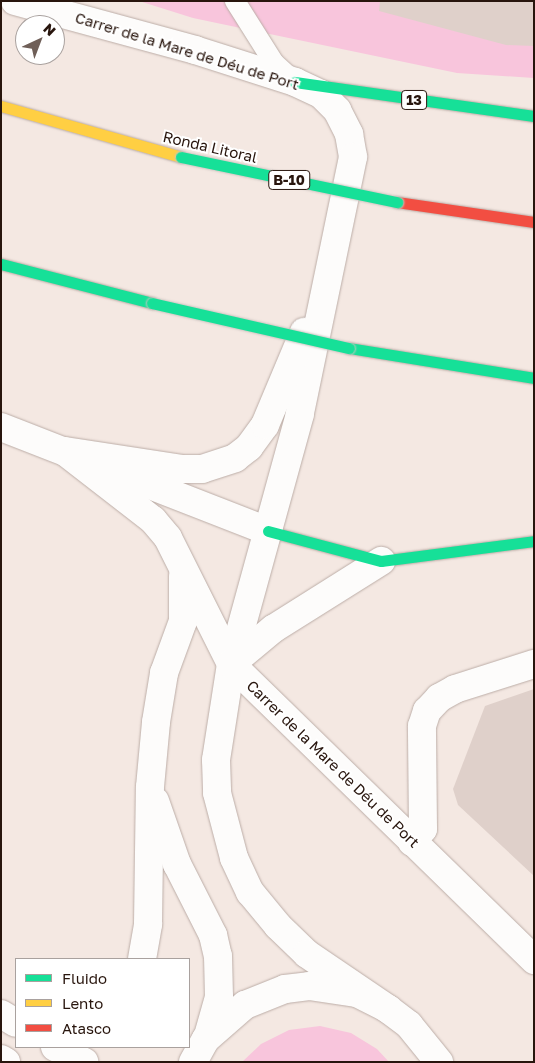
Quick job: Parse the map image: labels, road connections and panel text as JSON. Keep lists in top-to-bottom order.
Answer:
{
  "streets": {
    "highway": ["13", "Ronda Litoral", "B-10"],
    "street": ["Carrer de la Mare de Déu de Port"]
  },
  "crossings": [
    ["Carrer de la Mare de Déu de Port", "13"]
  ],
  "legend": ["Fluido", "Lento", "Atasco"],
  "north": "top right"
}
